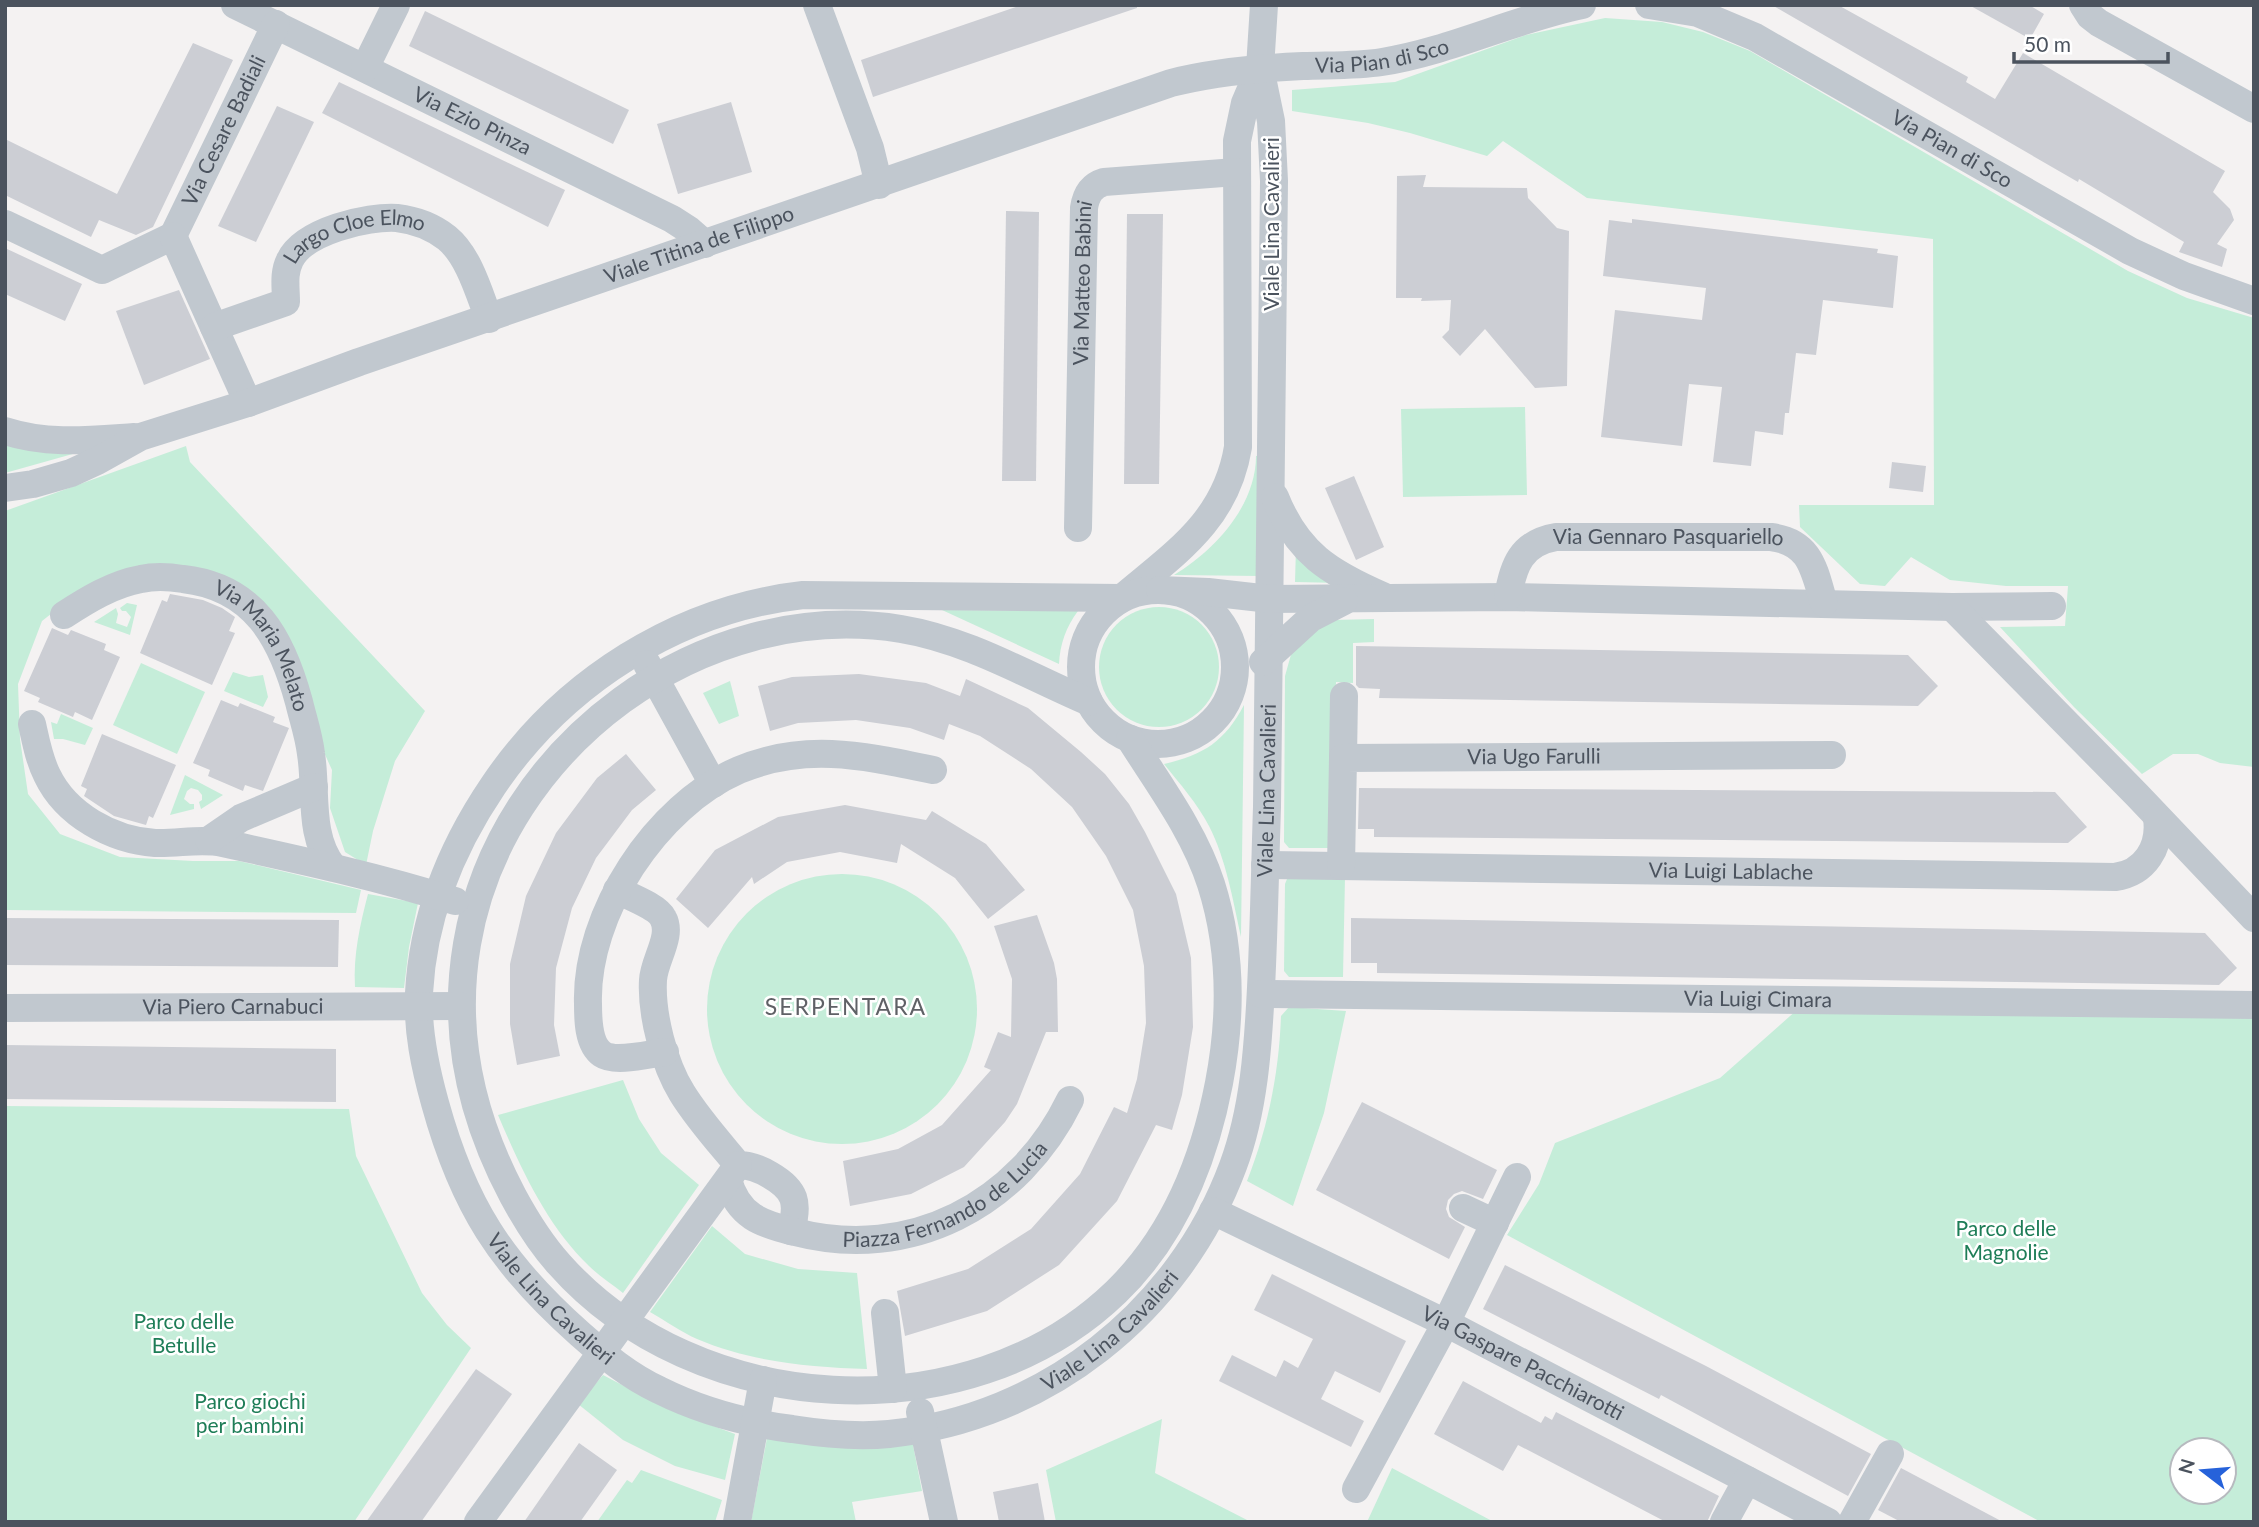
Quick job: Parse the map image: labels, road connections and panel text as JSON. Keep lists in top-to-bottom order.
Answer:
{
  "streets": {
    "street": [
      "Via Pian di Sco",
      "Via Ezio Pinza",
      "Via Cesare Badiali",
      "Viale Lina Cavalieri",
      "Viale Titina de Filippo",
      "Largo Cloe Elmo",
      "Via Matteo Babini",
      "Via Gennaro Pasquariello",
      "Via Maria Melato",
      "Via Ugo Farulli",
      "Via Luigi Lablache",
      "Via Luigi Cimara",
      "Via Piero Carnabuci",
      "Piazza Fernando de Lucia",
      "Via Gaspare Pacchiarotti"
    ]
  },
  "crossings": [
    ["Via Pian di Sco", "Viale Lina Cavalieri"],
    ["Via Pian di Sco", "Viale Titina de Filippo"],
    ["Via Ezio Pinza", "Via Cesare Badiali"],
    ["Via Ezio Pinza", "Viale Titina de Filippo"],
    ["Viale Lina Cavalieri", "Viale Titina de Filippo"],
    ["Viale Lina Cavalieri", "Via Matteo Babini"],
    ["Viale Lina Cavalieri", "Via Luigi Lablache"],
    ["Viale Lina Cavalieri", "Via Luigi Cimara"],
    ["Viale Lina Cavalieri", "Via Piero Carnabuci"],
    ["Viale Lina Cavalieri", "Via Gaspare Pacchiarotti"],
    ["Viale Titina de Filippo", "Largo Cloe Elmo"]
  ],
  "districts": ["SERPENTARA"],
  "parks": ["Parco delle Magnolie", "Parco delle Betulle", "Parco giochi per bambini"],
  "scale_bar": "50 m",
  "north": "left"
}
